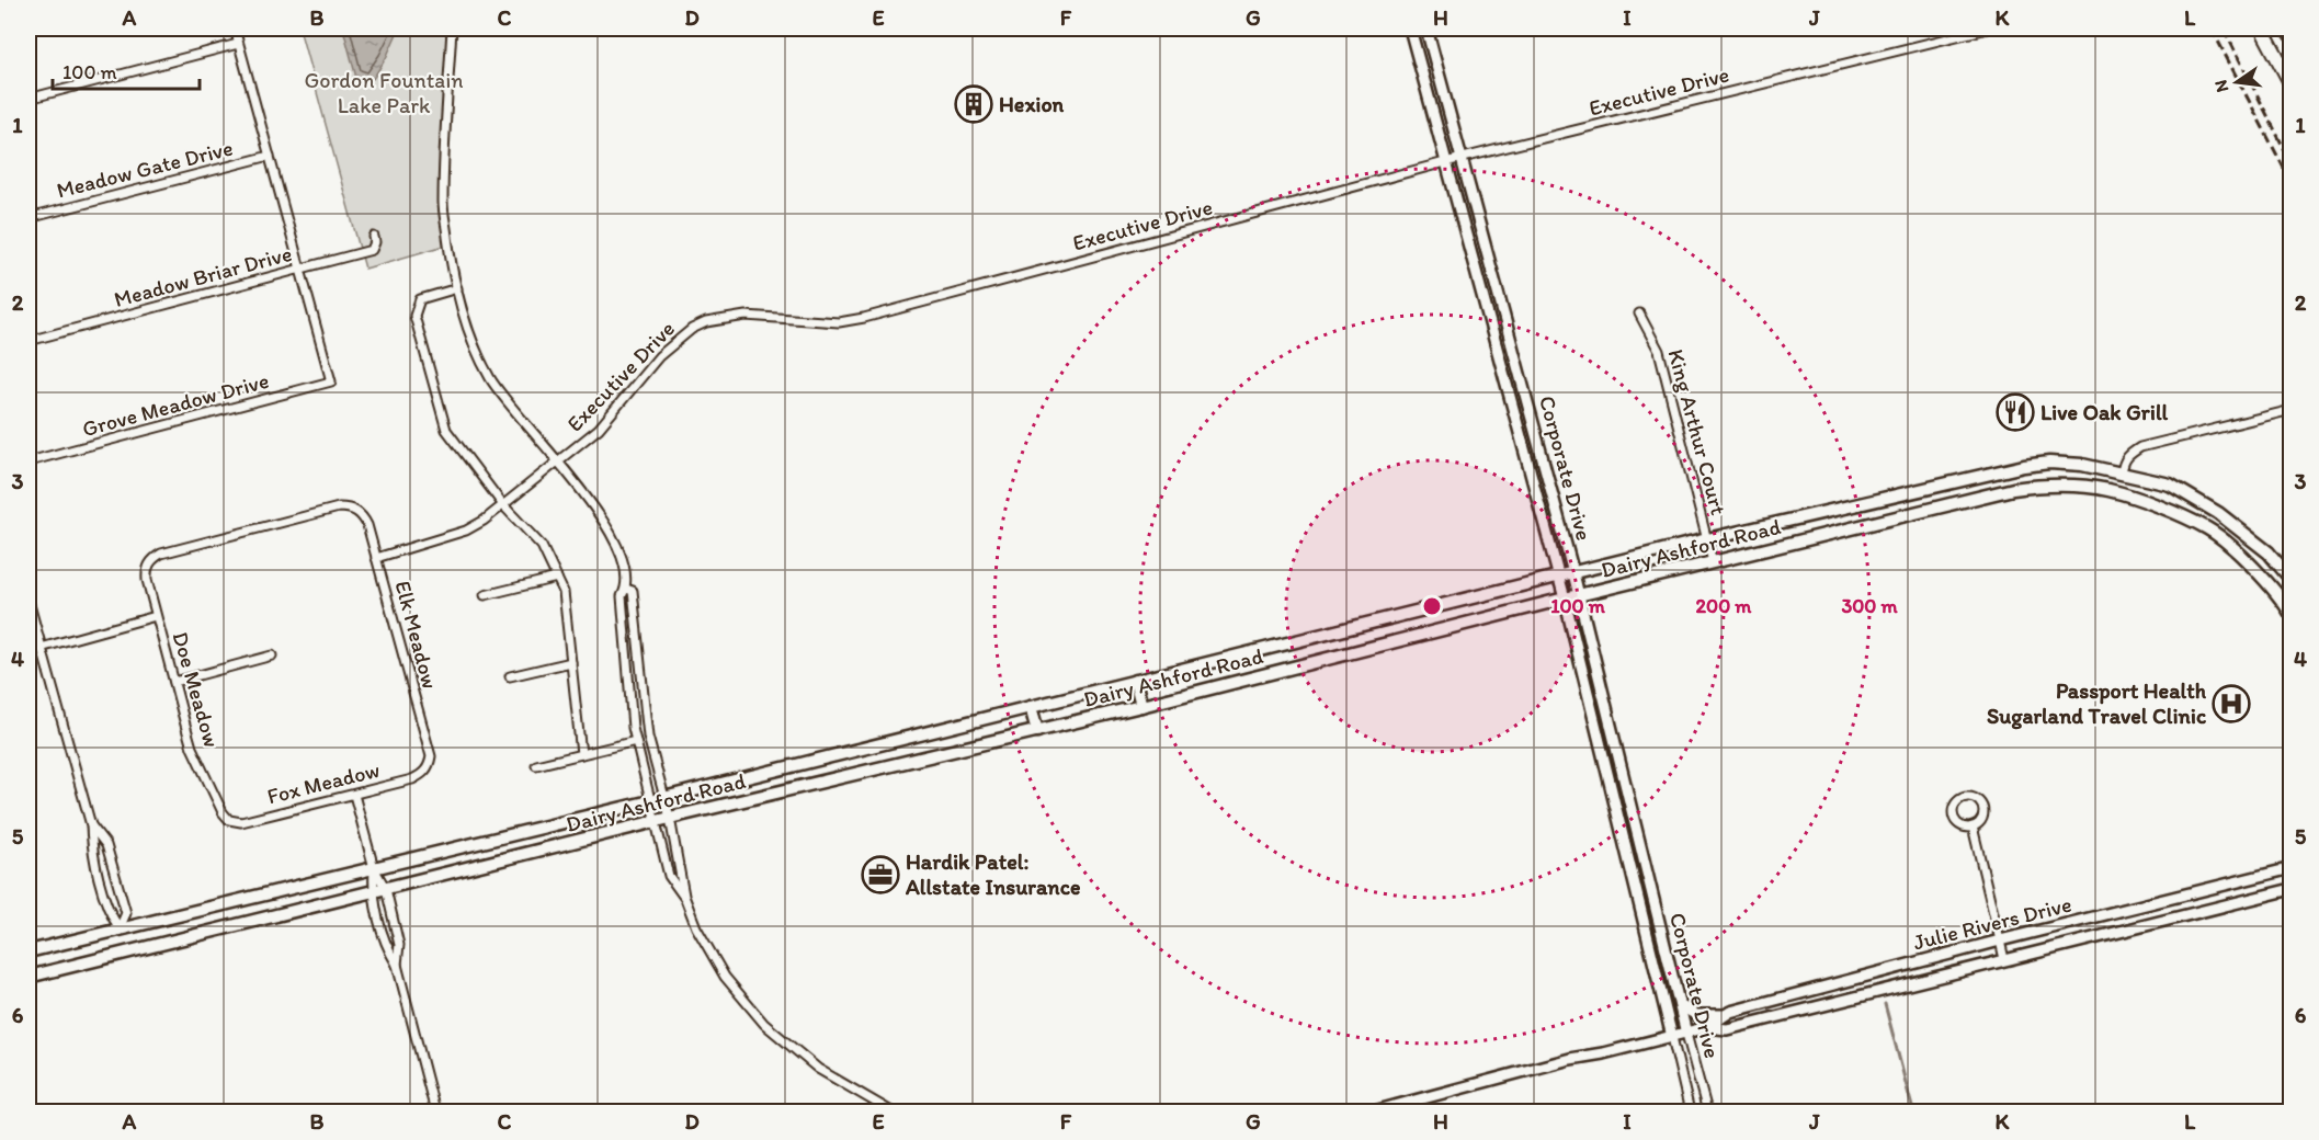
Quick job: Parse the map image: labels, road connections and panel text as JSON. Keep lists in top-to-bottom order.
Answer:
{
  "streets": {
    "main road": ["Dairy Ashford Road"],
    "street": [
      "Executive Drive",
      "Meadow Gate Drive",
      "Meadow Briar Drive",
      "Grove Meadow Drive",
      "King Arthur Court",
      "Corporate Drive",
      "Elk Meadow",
      "Doe Meadow",
      "Fox Meadow",
      "Julie Rivers Drive"
    ]
  },
  "crossings": [
    ["Executive Drive", "Corporate Drive"],
    ["Executive Drive", "Elk Meadow"],
    ["Meadow Briar Drive", "Grove Meadow Drive"],
    ["King Arthur Court", "Dairy Ashford Road"],
    ["Corporate Drive", "Dairy Ashford Road"],
    ["Corporate Drive", "Julie Rivers Drive"],
    ["Elk Meadow", "Doe Meadow"],
    ["Elk Meadow", "Fox Meadow"],
    ["Doe Meadow", "Fox Meadow"]
  ],
  "parks": ["Gordon Fountain Lake Park"],
  "places": {
    "building": ["Hexion"],
    "restaurant": ["Live Oak Grill"],
    "hospital": ["Passport Health Sugarland Travel Clinic"],
    "office": ["Hardik Patel: Allstate Insurance"]
  },
  "scale_bar": "100 m",
  "north": "left",
  "grid": {
    "columns": [
      "A",
      "B",
      "C",
      "D",
      "E",
      "F",
      "G",
      "H",
      "I",
      "J",
      "K",
      "L"
    ],
    "rows": [
      "1",
      "2",
      "3",
      "4",
      "5",
      "6"
    ]
  },
  "rings": ["100 m", "200 m", "300 m"]
}
